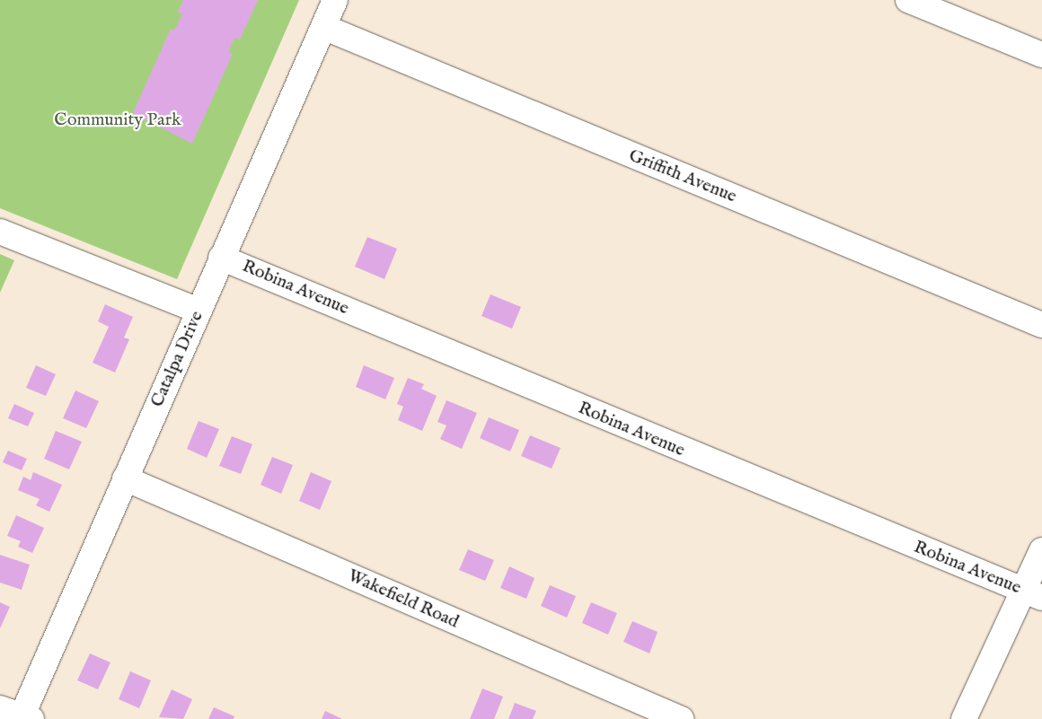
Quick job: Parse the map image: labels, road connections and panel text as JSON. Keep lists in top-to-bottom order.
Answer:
{
  "streets": {
    "street": [
      "Griffith Avenue",
      "Robina Avenue",
      "Catalpa Drive",
      "Wakefield Road"
    ]
  },
  "crossings": [
    ["Griffith Avenue", "Catalpa Drive"],
    ["Robina Avenue", "Catalpa Drive"],
    ["Catalpa Drive", "Wakefield Road"]
  ],
  "parks": ["Community Park"]
}
